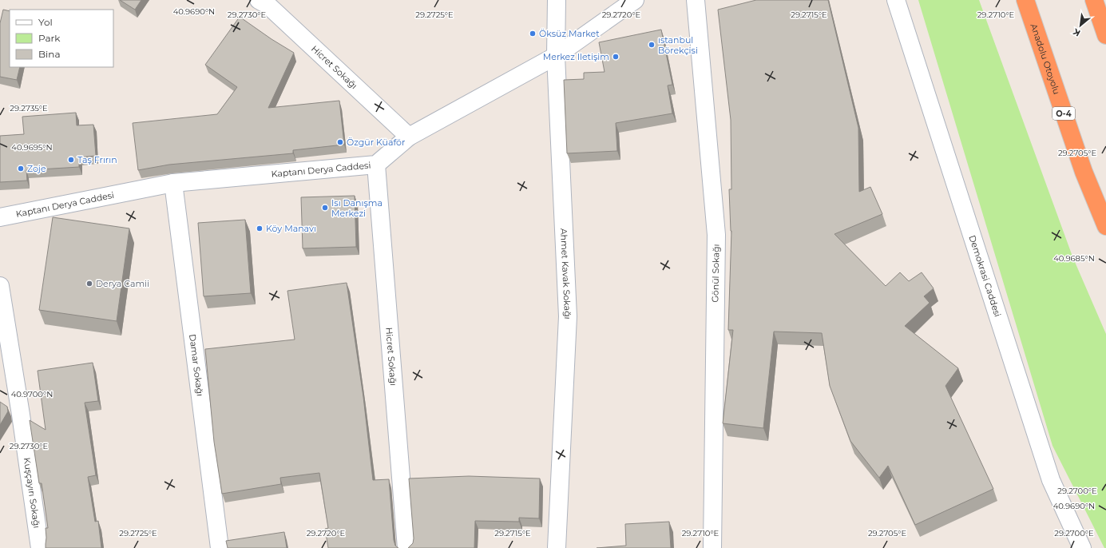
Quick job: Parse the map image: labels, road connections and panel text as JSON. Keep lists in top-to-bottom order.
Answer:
{
  "streets": {
    "highway": ["Anadolu Otoyolu", "O-4"],
    "street": [
      "Hicret Sokağı",
      "Kaptanı Derya Caddesi",
      "Gönül Sokağı",
      "Ahmet Kavak Sokağı",
      "Demokrasi Caddesi",
      "Damar Sokağı",
      "Kuşçayırı Sokağı"
    ]
  },
  "crossings": [
    ["Hicret Sokağı", "Kaptanı Derya Caddesi"],
    ["Kaptanı Derya Caddesi", "Ahmet Kavak Sokağı"],
    ["Kaptanı Derya Caddesi", "Damar Sokağı"]
  ],
  "places": [
    "Öksüz Market",
    "ıstanbul Börekçisi",
    "Merkez Iletişim",
    "Özgür Küaför",
    "Taş Frırın",
    "Zoje",
    "Isı Danışma Merkezi",
    "Köy Manavı",
    "Derya Camii"
  ],
  "legend": ["Yol", "Park", "Bina"],
  "north": "bottom left",
  "coordinates": [
    "40.9690°N",
    "29.2730°E",
    "29.2725°E",
    "29.2720°E",
    "29.2715°E",
    "29.2710°E",
    "29.2735°E",
    "40.9695°N",
    "29.2705°E",
    "40.9685°N",
    "40.9700°N",
    "29.2700°E"
  ]
}
